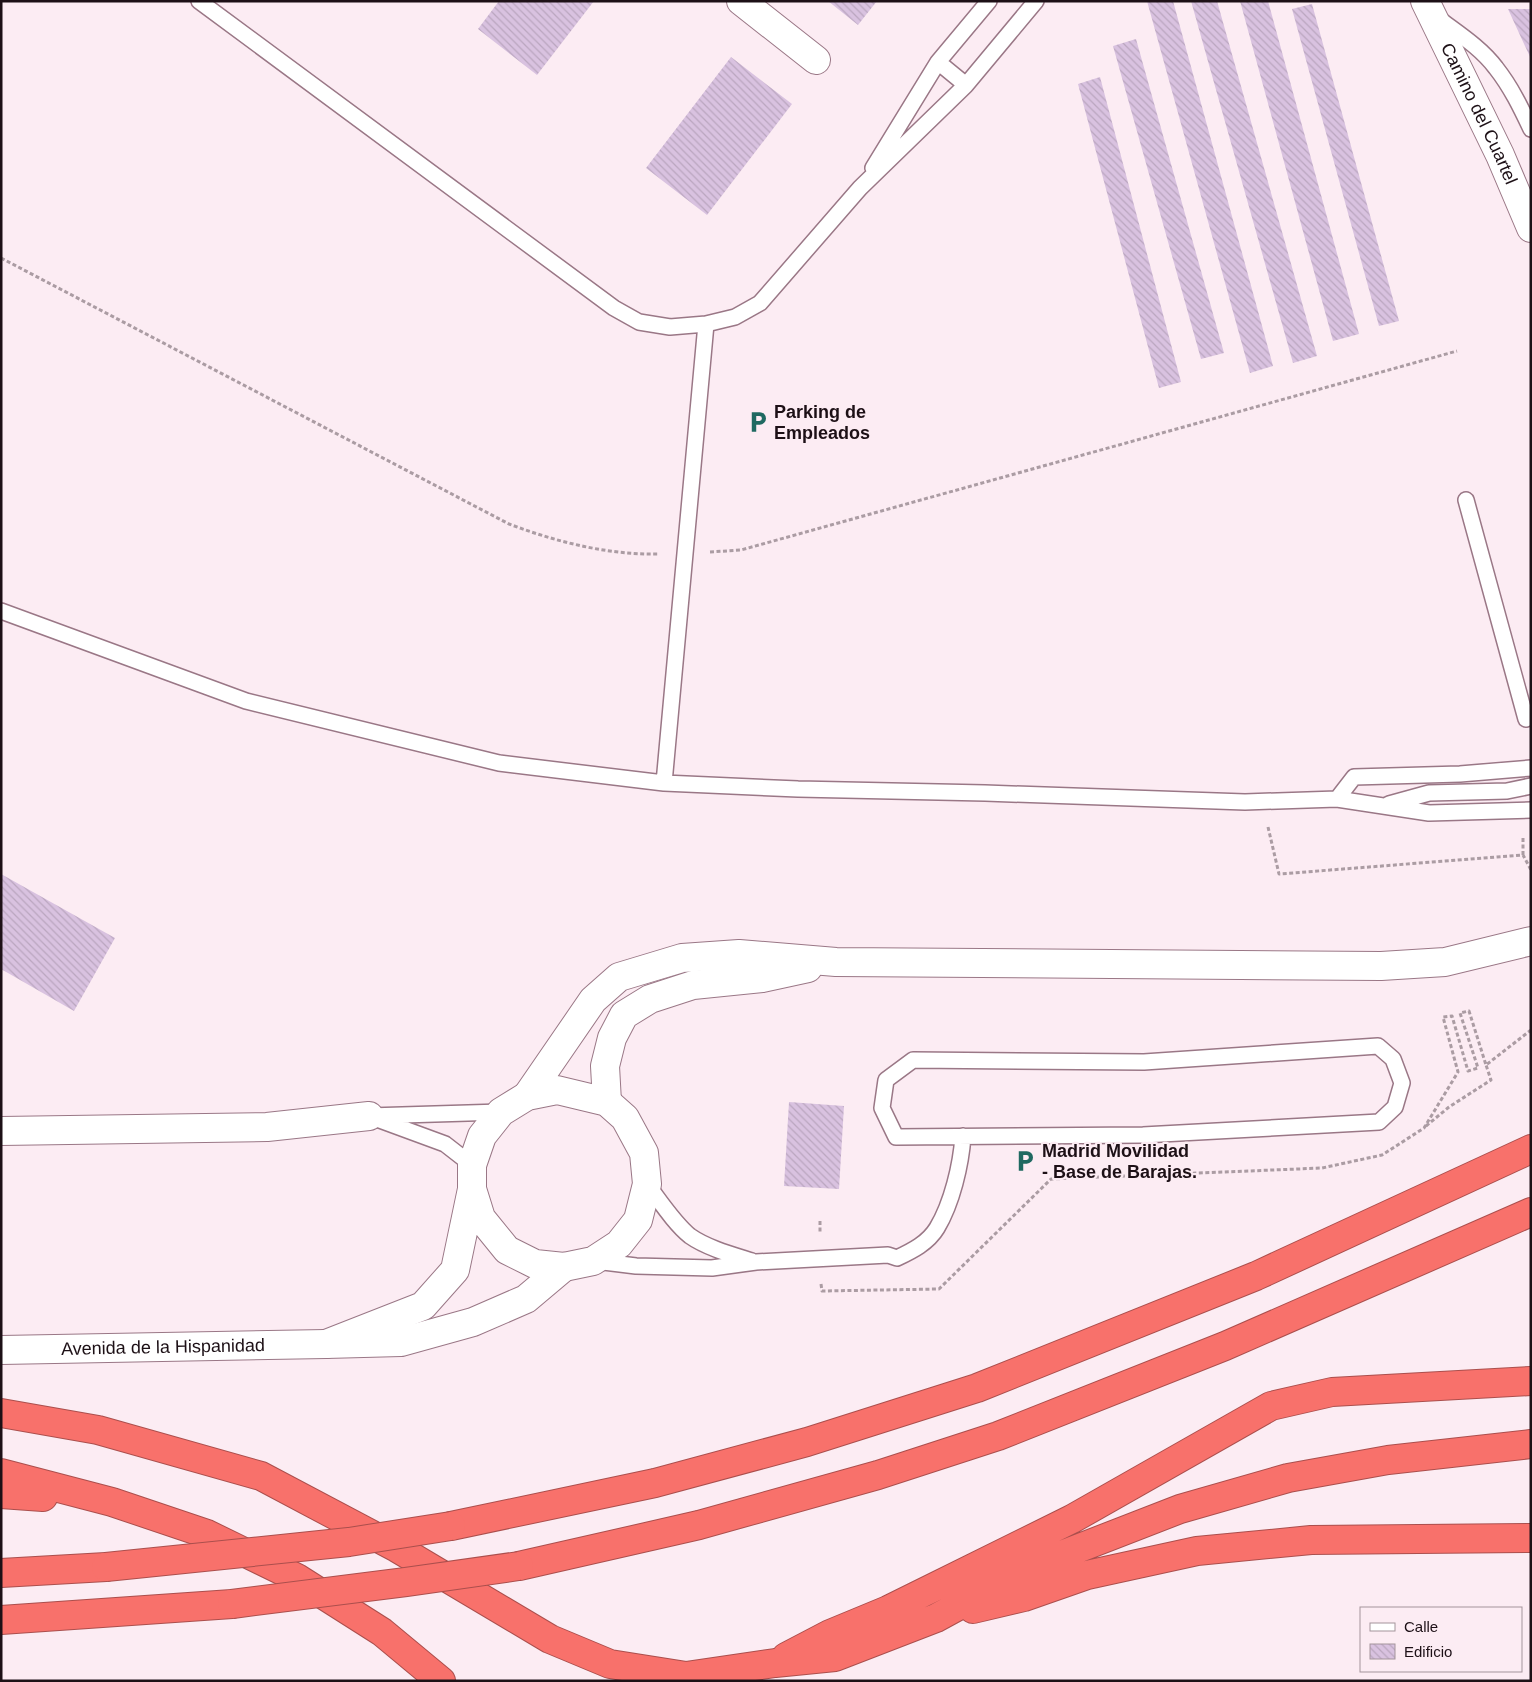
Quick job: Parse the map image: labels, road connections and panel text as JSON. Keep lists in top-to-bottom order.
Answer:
{
  "streets": {
    "street": ["Camino del Cuartel", "Avenida de la Hispanidad"]
  },
  "places": {
    "parking": ["Parking de Empleados", "Madrid Movilidad - Base de Barajas."]
  },
  "legend": ["Calle", "Edificio"]
}
